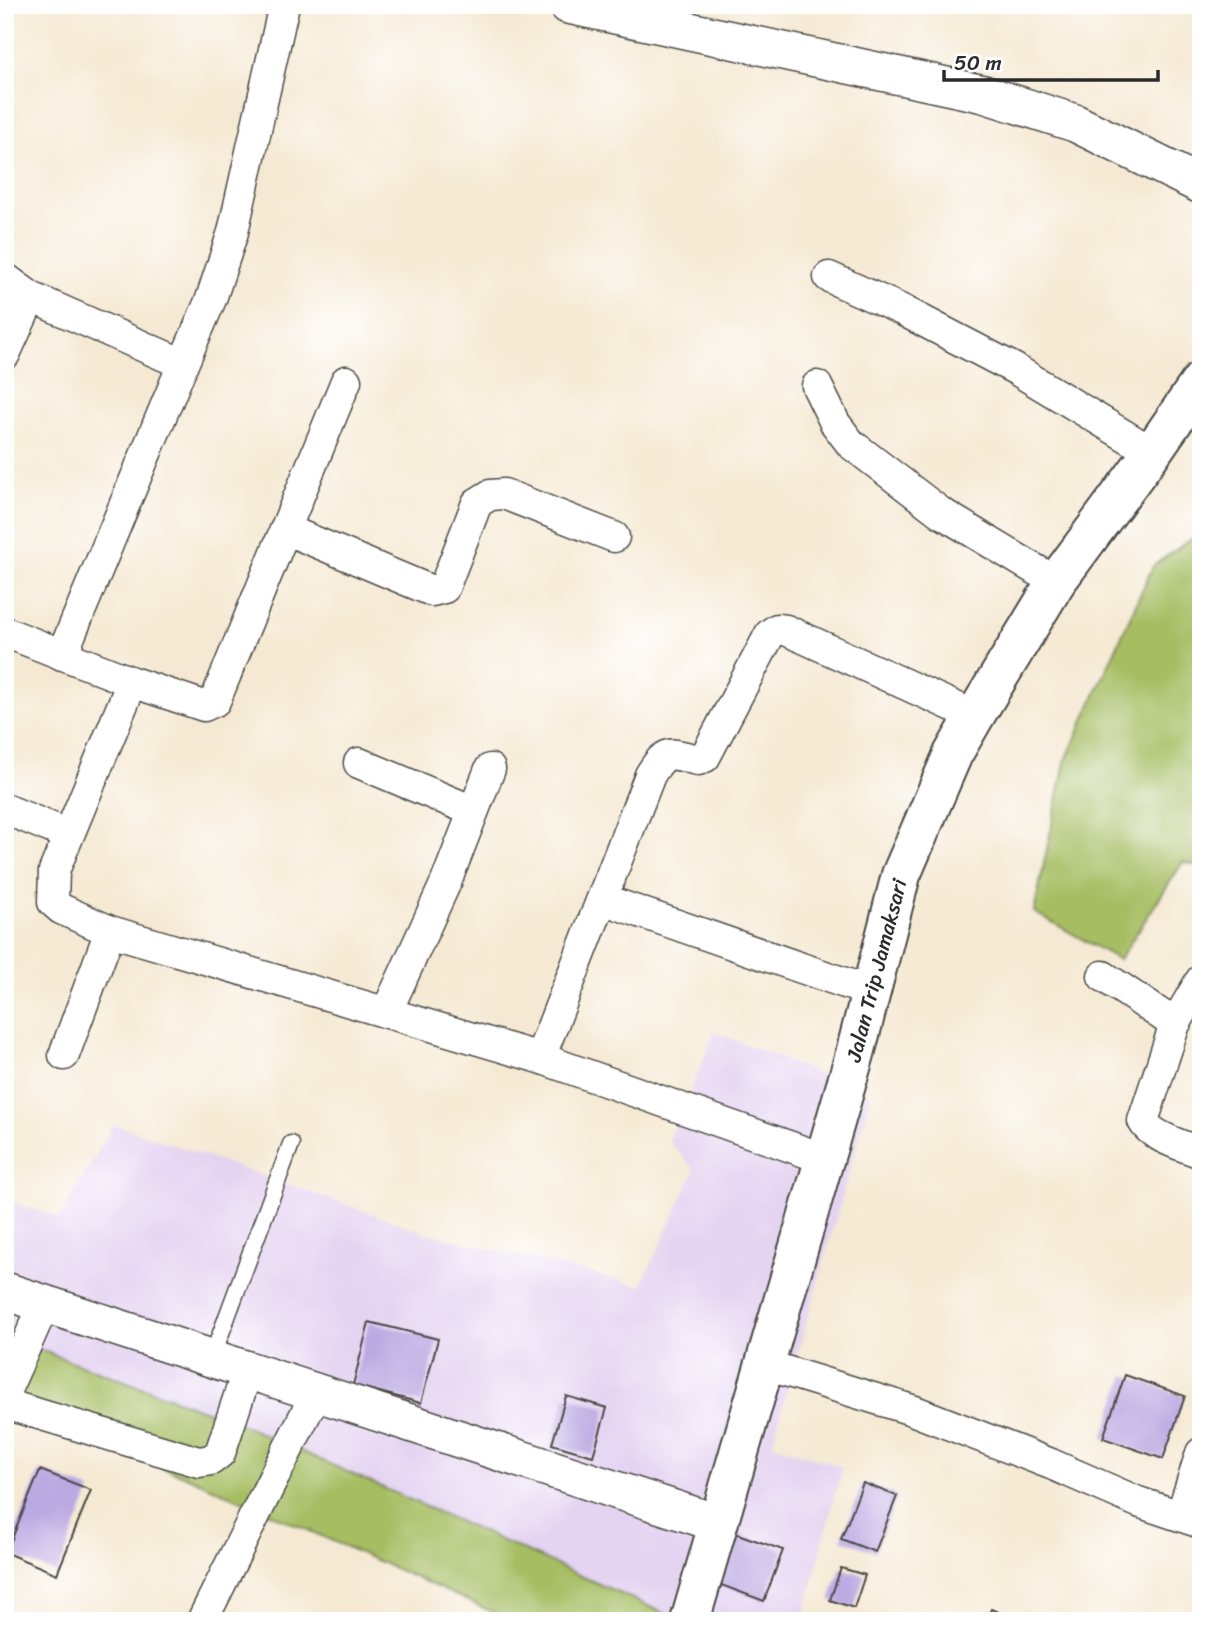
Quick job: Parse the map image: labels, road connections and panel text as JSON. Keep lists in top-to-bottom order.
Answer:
{
  "streets": {
    "main road": ["Jalan Trip Jamaksari"]
  },
  "scale_bar": "50 m"
}
